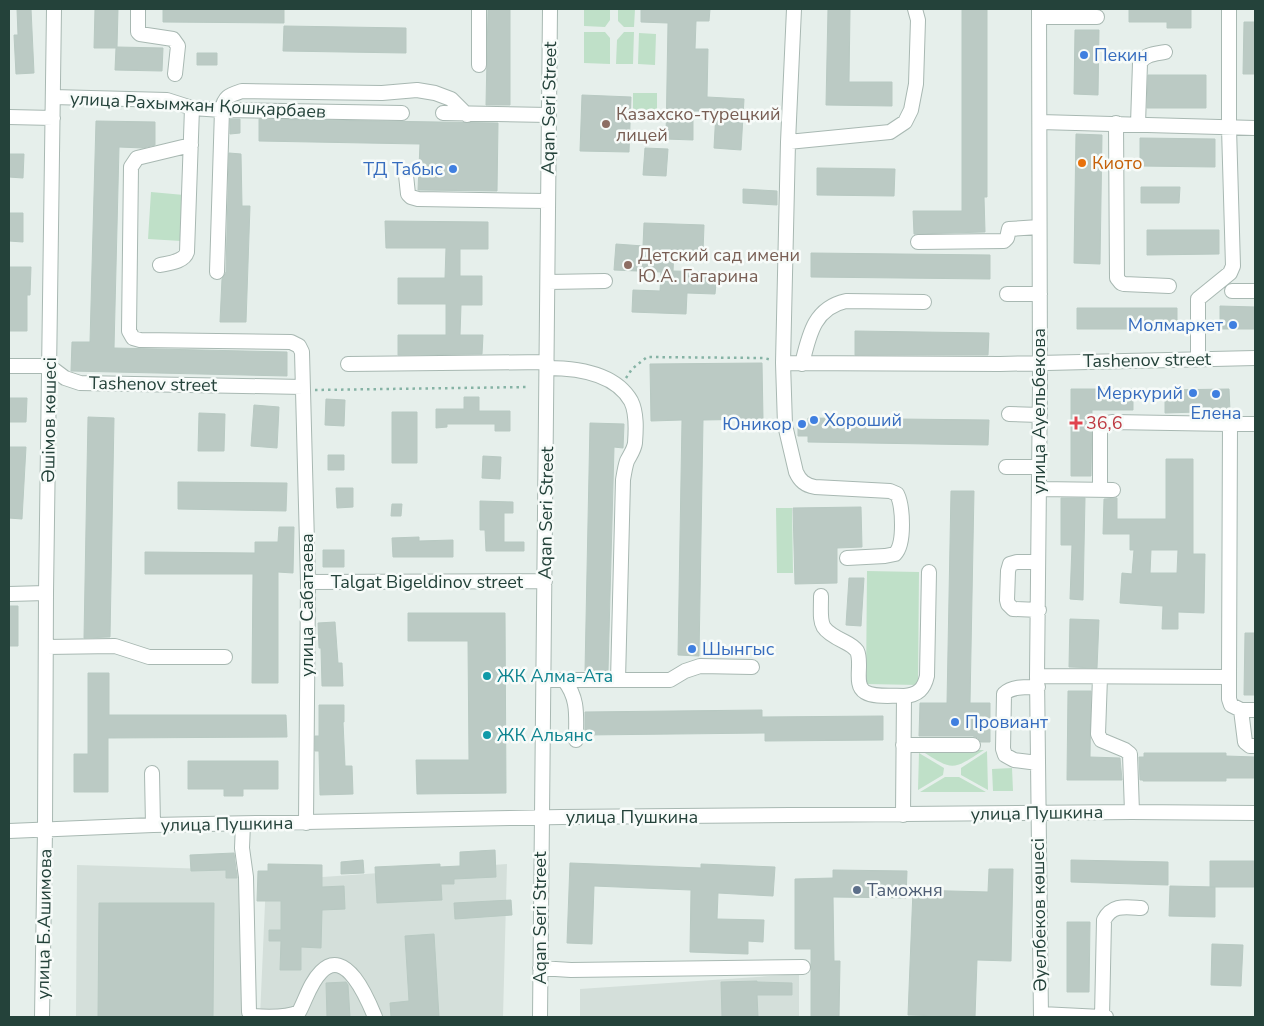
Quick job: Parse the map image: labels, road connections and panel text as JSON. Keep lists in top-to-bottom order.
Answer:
{
  "streets": {
    "street": [
      "улица Рахымжан Қошқарбаев",
      "Aqan Seri Street",
      "Tashenov street",
      "улица Ауельбекова",
      "Әшімов көшесі",
      "Talgat Bigeldinov street",
      "улица Сабатаева",
      "улица Пушкина",
      "Әуелбеков көшесі",
      "улица Б.Ашимова"
    ]
  },
  "crossings": [
    ["улица Рахымжан Қошқарбаев", "Әшімов көшесі"],
    ["Aqan Seri Street", "Talgat Bigeldinov street"],
    ["Aqan Seri Street", "улица Пушкина"],
    ["Tashenov street", "улица Ауельбекова"],
    ["Tashenov street", "Әшімов көшесі"],
    ["Tashenov street", "улица Сабатаева"],
    ["улица Ауельбекова", "улица Пушкина"],
    ["улица Ауельбекова", "Әуелбеков көшесі"],
    ["Әшімов көшесі", "улица Пушкина"],
    ["Әшімов көшесі", "улица Б.Ашимова"],
    ["Talgat Bigeldinov street", "улица Сабатаева"],
    ["улица Сабатаева", "улица Пушкина"],
    ["улица Пушкина", "Әуелбеков көшесі"],
    ["улица Пушкина", "улица Б.Ашимова"]
  ],
  "places": {
    "other": [
      "Пекин",
      "Казахско-турецкий лицей",
      "Киото",
      "ТД Табыс",
      "Детский сад имени Ю.А. Гагарина",
      "Молмаркет",
      "Меркурий",
      "Елена",
      "Хороший",
      "Юникор",
      "Шынгыс",
      "ЖК Алма-Ата",
      "Провиант",
      "ЖК Альянс",
      "Таможня"
    ],
    "health": ["36,6"]
  }
}
